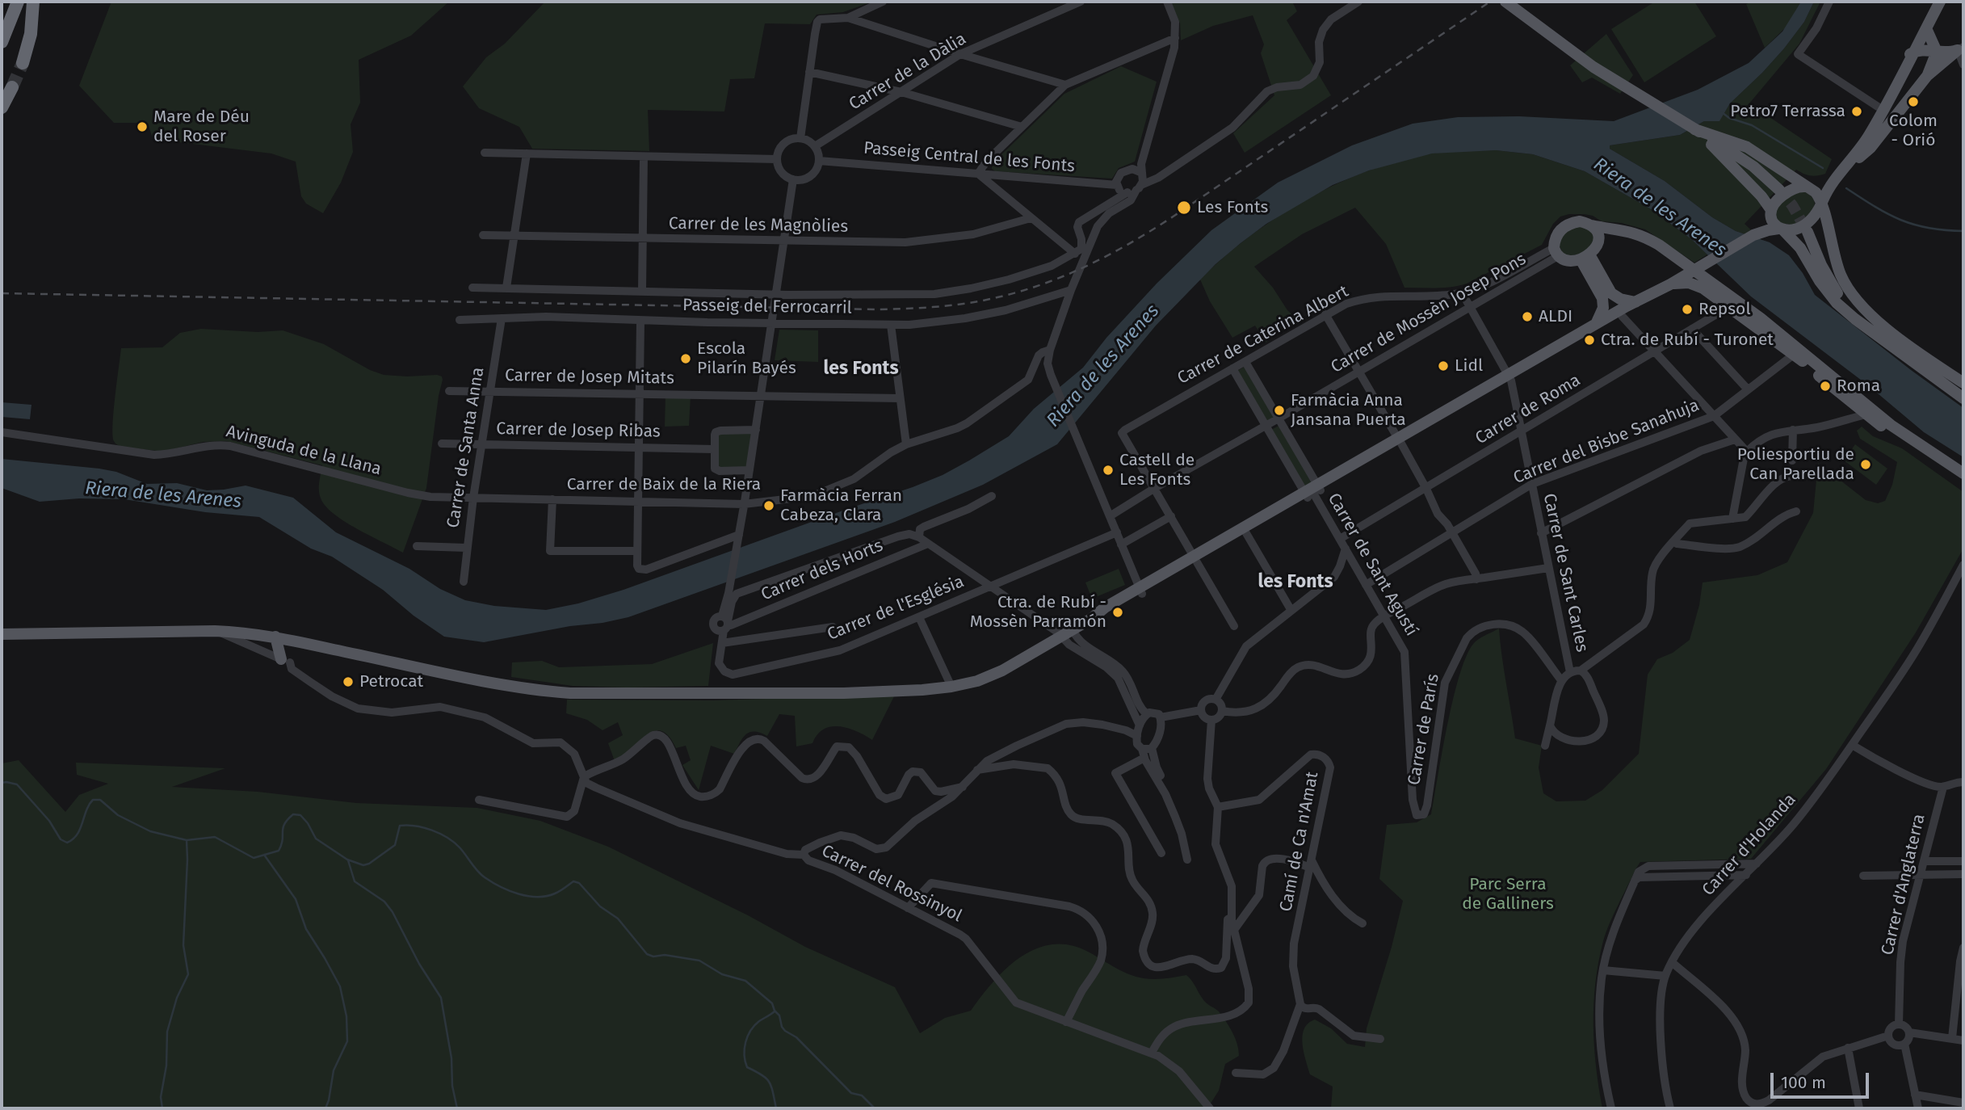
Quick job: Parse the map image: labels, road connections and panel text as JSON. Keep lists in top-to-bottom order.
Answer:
{
  "streets": {
    "street": [
      "Carrer de la Dàlia",
      "Passeig Central de les Fonts",
      "Carrer de les Magnòlies",
      "Passeig del Ferrocarril",
      "Carrer de Mossèn Josep Pons",
      "Carrer de Caterina Albert",
      "Carrer de Josep Mitats",
      "Carrer de Roma",
      "Carrer de Josep Ribas",
      "Carrer del Bisbe Sanahuja",
      "Carrer de Santa Anna",
      "Avinguda de la Llana",
      "Carrer de Baix de la Riera",
      "Carrer de Sant Agustí",
      "Carrer dels Horts",
      "Carrer de Sant Carles",
      "Carrer de l'Església",
      "Carrer de París",
      "Camí de Ca n'Amat",
      "Carrer d'Holanda",
      "Carrer del Rossinyol",
      "Carrer d'Anglaterra"
    ]
  },
  "crossings": [
    ["Carrer de la Dàlia", "Passeig Central de les Fonts"],
    ["Passeig del Ferrocarril", "Carrer de Santa Anna"],
    ["Carrer de Mossèn Josep Pons", "Carrer de Caterina Albert"],
    ["Carrer de Mossèn Josep Pons", "Carrer de Sant Carles"],
    ["Carrer de Caterina Albert", "Carrer de Sant Carles"],
    ["Carrer de Josep Mitats", "Carrer de Santa Anna"],
    ["Carrer de Roma", "Carrer de Sant Agustí"],
    ["Carrer de Roma", "Carrer de Sant Carles"],
    ["Carrer de Josep Ribas", "Carrer de Santa Anna"],
    ["Carrer del Bisbe Sanahuja", "Carrer de Sant Agustí"],
    ["Carrer del Bisbe Sanahuja", "Carrer de Sant Carles"],
    ["Carrer de Santa Anna", "Carrer de Baix de la Riera"],
    ["Avinguda de la Llana", "Carrer de Baix de la Riera"],
    ["Carrer de Sant Agustí", "Carrer de París"],
    ["Carrer dels Horts", "Carrer de l'Església"],
    ["Carrer de Sant Carles", "Carrer de París"]
  ],
  "districts": ["les Fonts", "les Fonts"],
  "water": ["Riera de les Arenes"],
  "parks": ["Parc Serra de Galliners"],
  "places": [
    "Colom - Orió",
    "Petro7 Terrassa",
    "Mare de Déu del Roser",
    "Les Fonts",
    "Repsol",
    "ALDI",
    "Ctra. de Rubí - Turonet",
    "Escola Pilarín Bayés",
    "Lidl",
    "Roma",
    "Farmàcia Anna Jansana Puerta",
    "Poliesportiu de Can Parellada",
    "Castell de Les Fonts",
    "Farmàcia Ferran Cabeza, Clara",
    "Ctra. de Rubí - Mossèn Parramón",
    "Petrocat"
  ],
  "scale_bar": "100 m"
}
